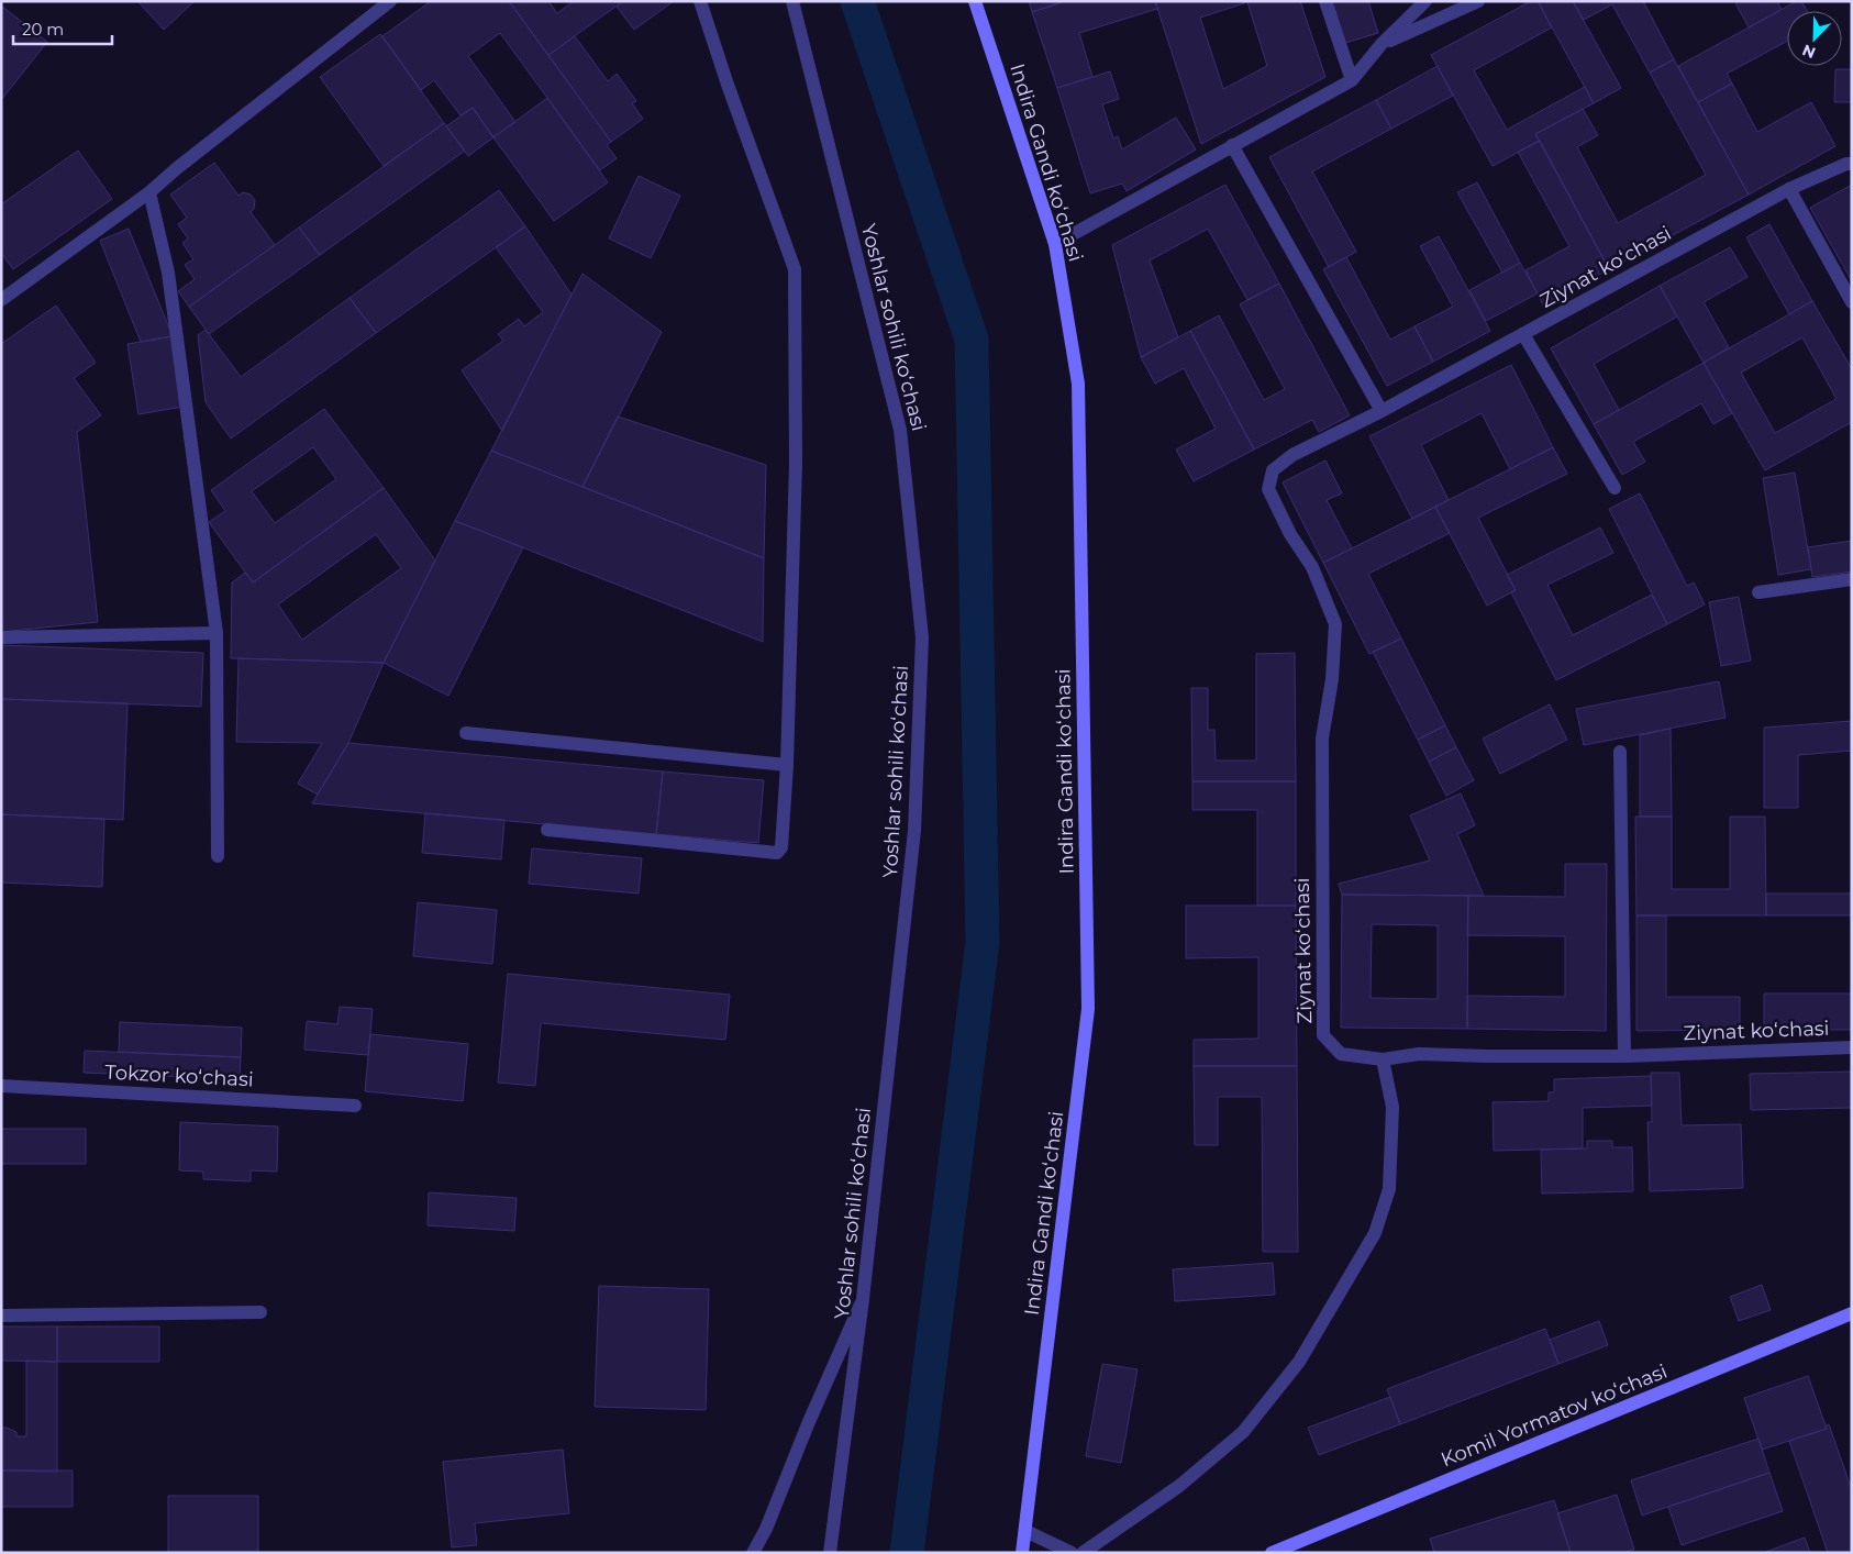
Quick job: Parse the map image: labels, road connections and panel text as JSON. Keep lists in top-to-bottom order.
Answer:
{
  "streets": {
    "street": [
      "Indira Gandi koʻchasi",
      "Ziynat koʻchasi",
      "Yoshlar sohili koʻchasi",
      "Tokzor koʻchasi",
      "Komil Yormatov koʻchasi"
    ]
  },
  "scale_bar": "20 m",
  "north": "bottom left"
}
